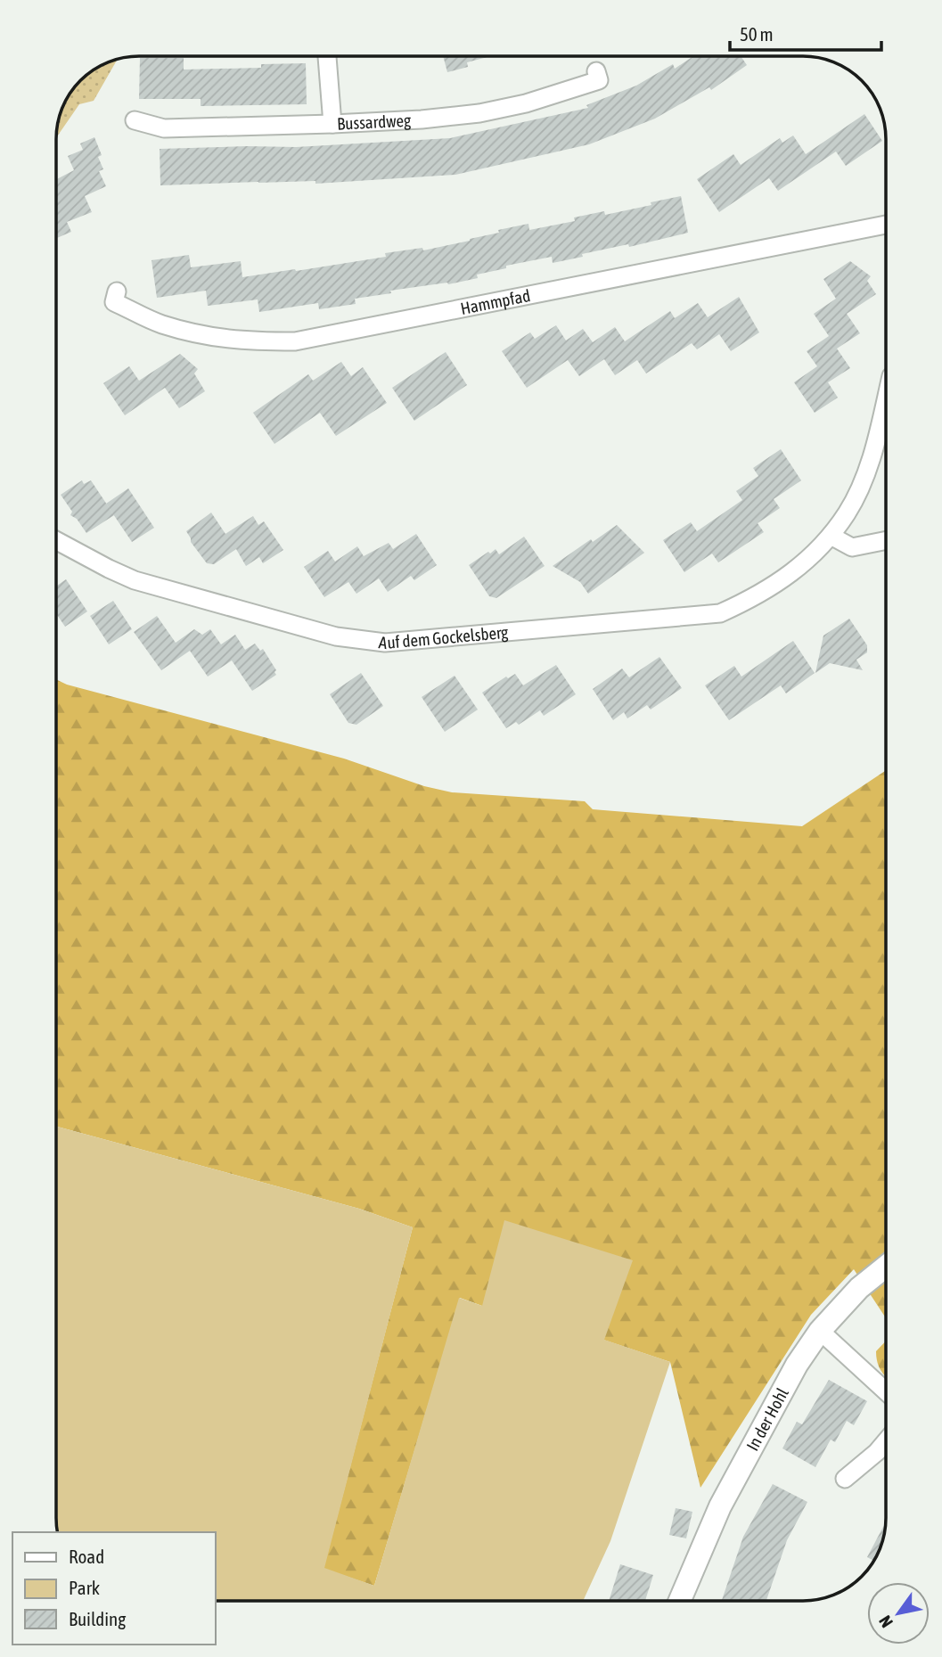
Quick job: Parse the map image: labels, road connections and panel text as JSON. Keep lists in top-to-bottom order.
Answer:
{
  "streets": {
    "street": [
      "Bussardweg",
      "Hammpfad",
      "Auf dem Gockelsberg",
      "In der Hohl"
    ]
  },
  "legend": ["Road", "Park", "Building"],
  "scale_bar": "50 m",
  "north": "bottom left"
}
